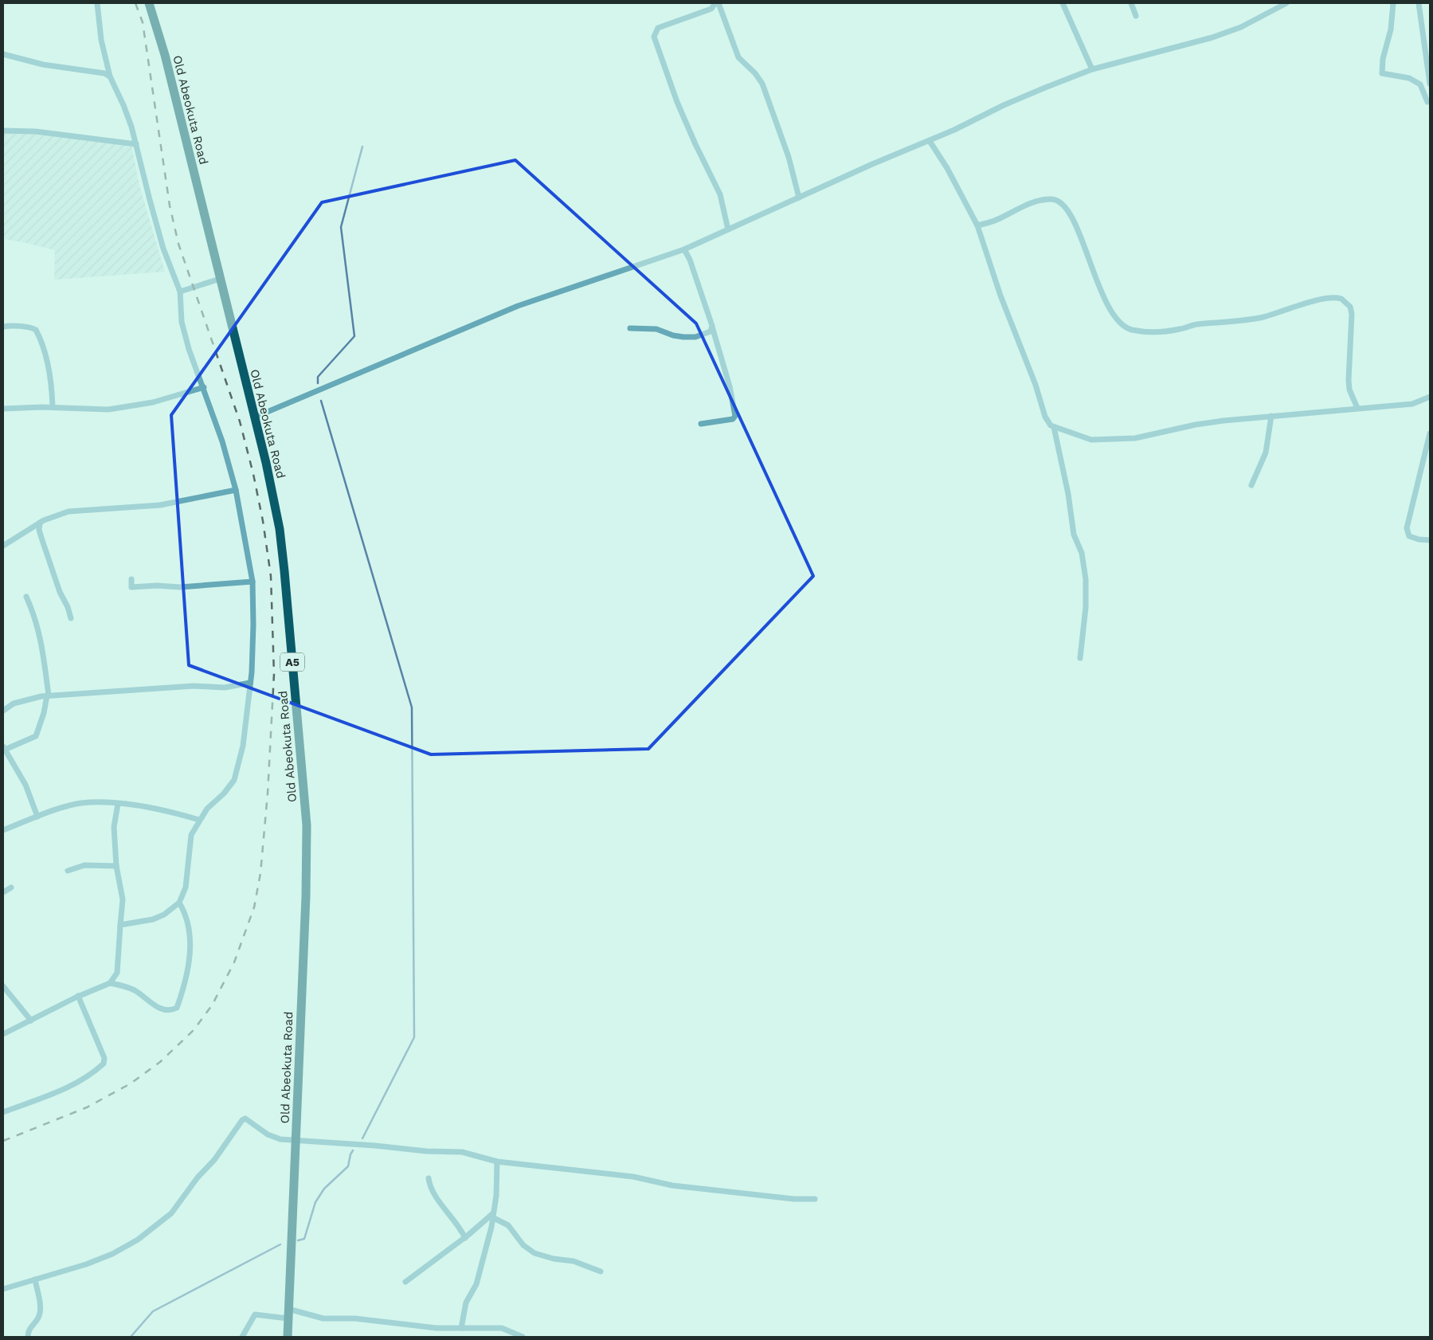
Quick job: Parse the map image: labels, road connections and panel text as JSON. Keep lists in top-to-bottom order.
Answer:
{
  "streets": {
    "highway": ["Old Abeokuta Road", "A5"]
  }
}
